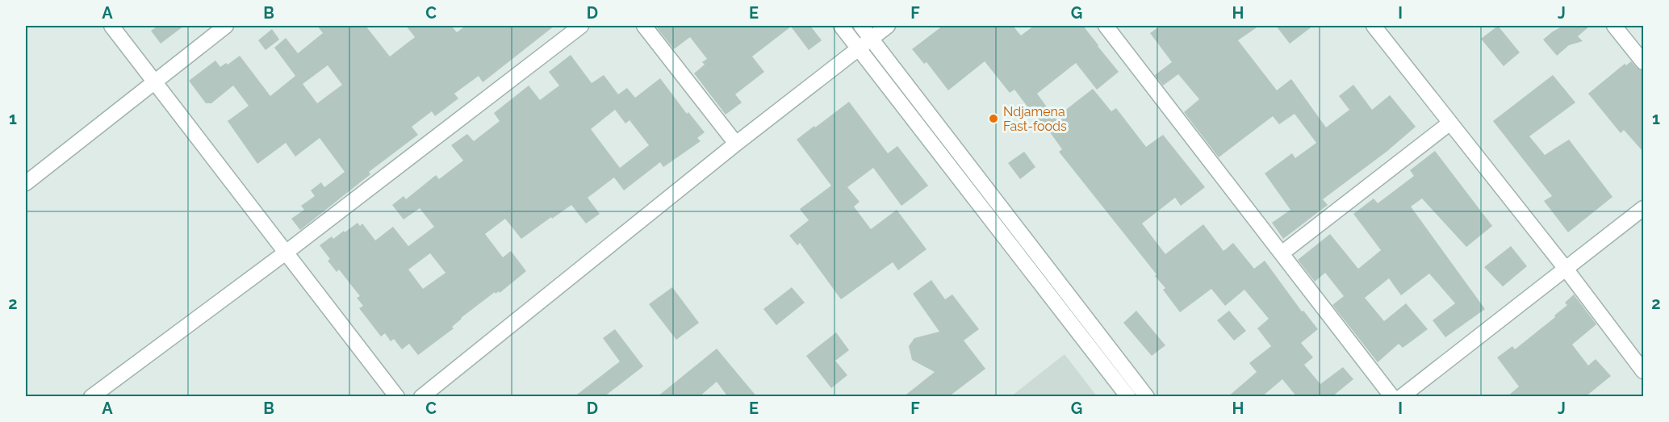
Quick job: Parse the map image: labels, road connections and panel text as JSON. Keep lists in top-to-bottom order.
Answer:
{
  "places": ["Ndjamena Fast-foods"],
  "grid": {
    "columns": [
      "A",
      "B",
      "C",
      "D",
      "E",
      "F",
      "G",
      "H",
      "I",
      "J"
    ],
    "rows": ["1", "2"]
  }
}
